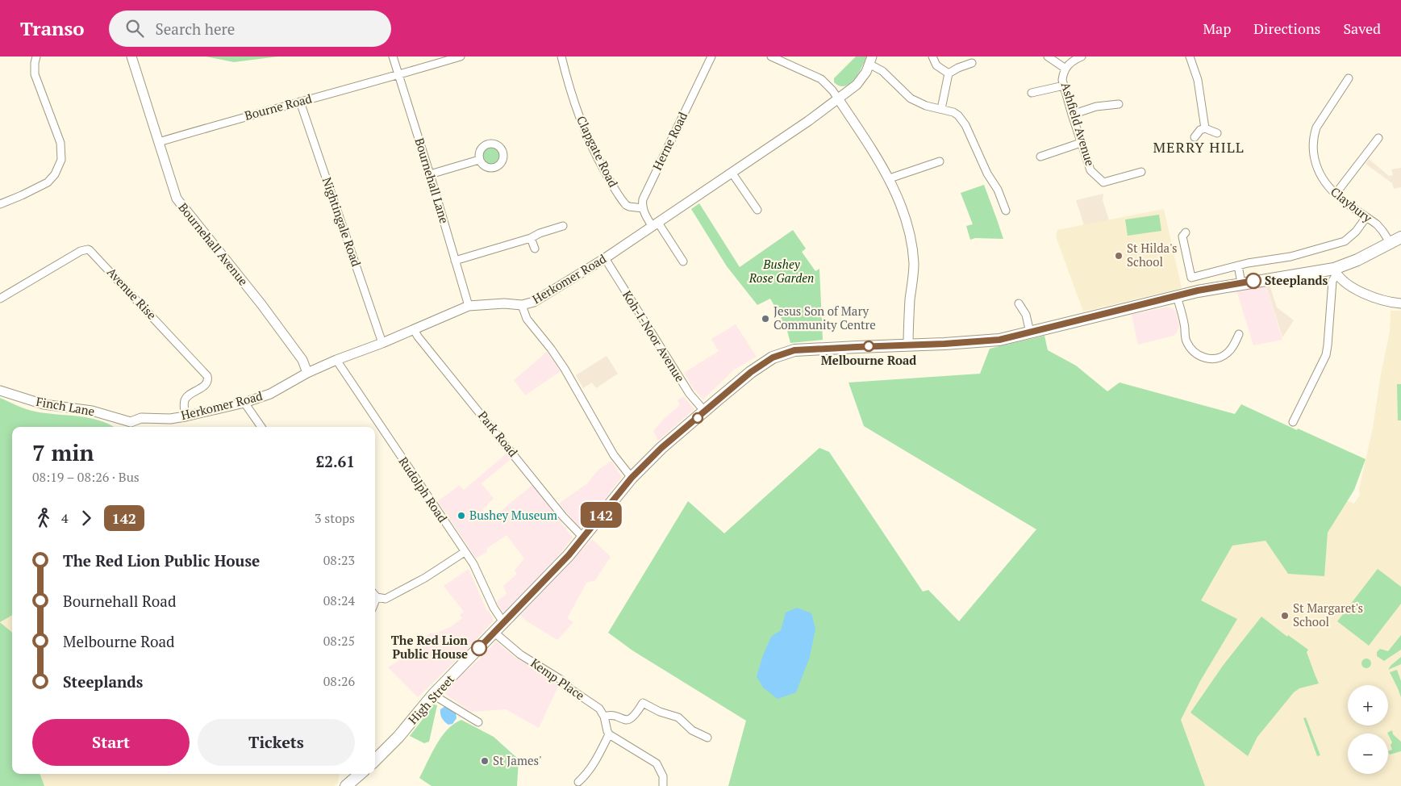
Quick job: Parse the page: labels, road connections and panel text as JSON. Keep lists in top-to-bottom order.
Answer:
{
  "streets": {
    "main road": ["High Street"],
    "street": [
      "Bourne Road",
      "Ashfield Avenue",
      "Herne Road",
      "Clapgate Road",
      "Bournehall Lane",
      "Claybury",
      "Nightingale Road",
      "Bournehall Avenue",
      "Herkomer Road",
      "Avenue Rise",
      "Koh-I-Noor Avenue",
      "Finch Lane",
      "Park Road",
      "Rudolph Road",
      "Kemp Place"
    ]
  },
  "crossings": [
    ["Bourne Road", "Bournehall Lane"],
    ["Bourne Road", "Nightingale Road"],
    ["Bourne Road", "Bournehall Avenue"],
    ["Herne Road", "Clapgate Road"],
    ["Bournehall Lane", "Herkomer Road"],
    ["Claybury", "High Street"],
    ["Nightingale Road", "Herkomer Road"],
    ["Bournehall Avenue", "Herkomer Road"],
    ["Herkomer Road", "Avenue Rise"],
    ["Herkomer Road", "Koh-I-Noor Avenue"],
    ["Herkomer Road", "Finch Lane"],
    ["Herkomer Road", "Park Road"],
    ["Herkomer Road", "Rudolph Road"],
    ["Koh-I-Noor Avenue", "High Street"],
    ["Park Road", "High Street"],
    ["Rudolph Road", "High Street"],
    ["Kemp Place", "High Street"]
  ],
  "districts": ["MERRY HILL"],
  "parks": ["Bushey Rose Garden"],
  "places": [
    "St Hilda's School",
    "Steeplands",
    "Jesus Son of Mary Community Centre",
    "Melbourne Road",
    "Bushey Museum",
    "St Margaret's School",
    "The Red Lion Public House",
    "St James'"
  ],
  "lines": ["bus line 142"],
  "page": {
    "header": "Transo",
    "search": "Search here",
    "nav": ["Map", "Directions", "Saved"],
    "on_map": "142",
    "heading": ["7 min", "08:19 – 08:26 · Bus", "£2.61"],
    "legs": ["4", "142", "3 stops"],
    "list": [
      {
        "name": "The Red Lion Public House",
        "value": "08:23"
      },
      {
        "name": "Bournehall Road",
        "value": "08:24"
      },
      {
        "name": "Melbourne Road",
        "value": "08:25"
      },
      {
        "name": "Steeplands",
        "value": "08:26"
      }
    ],
    "map_buttons": ["+", "−"],
    "buttons": ["Start", "Tickets"]
  }
}
